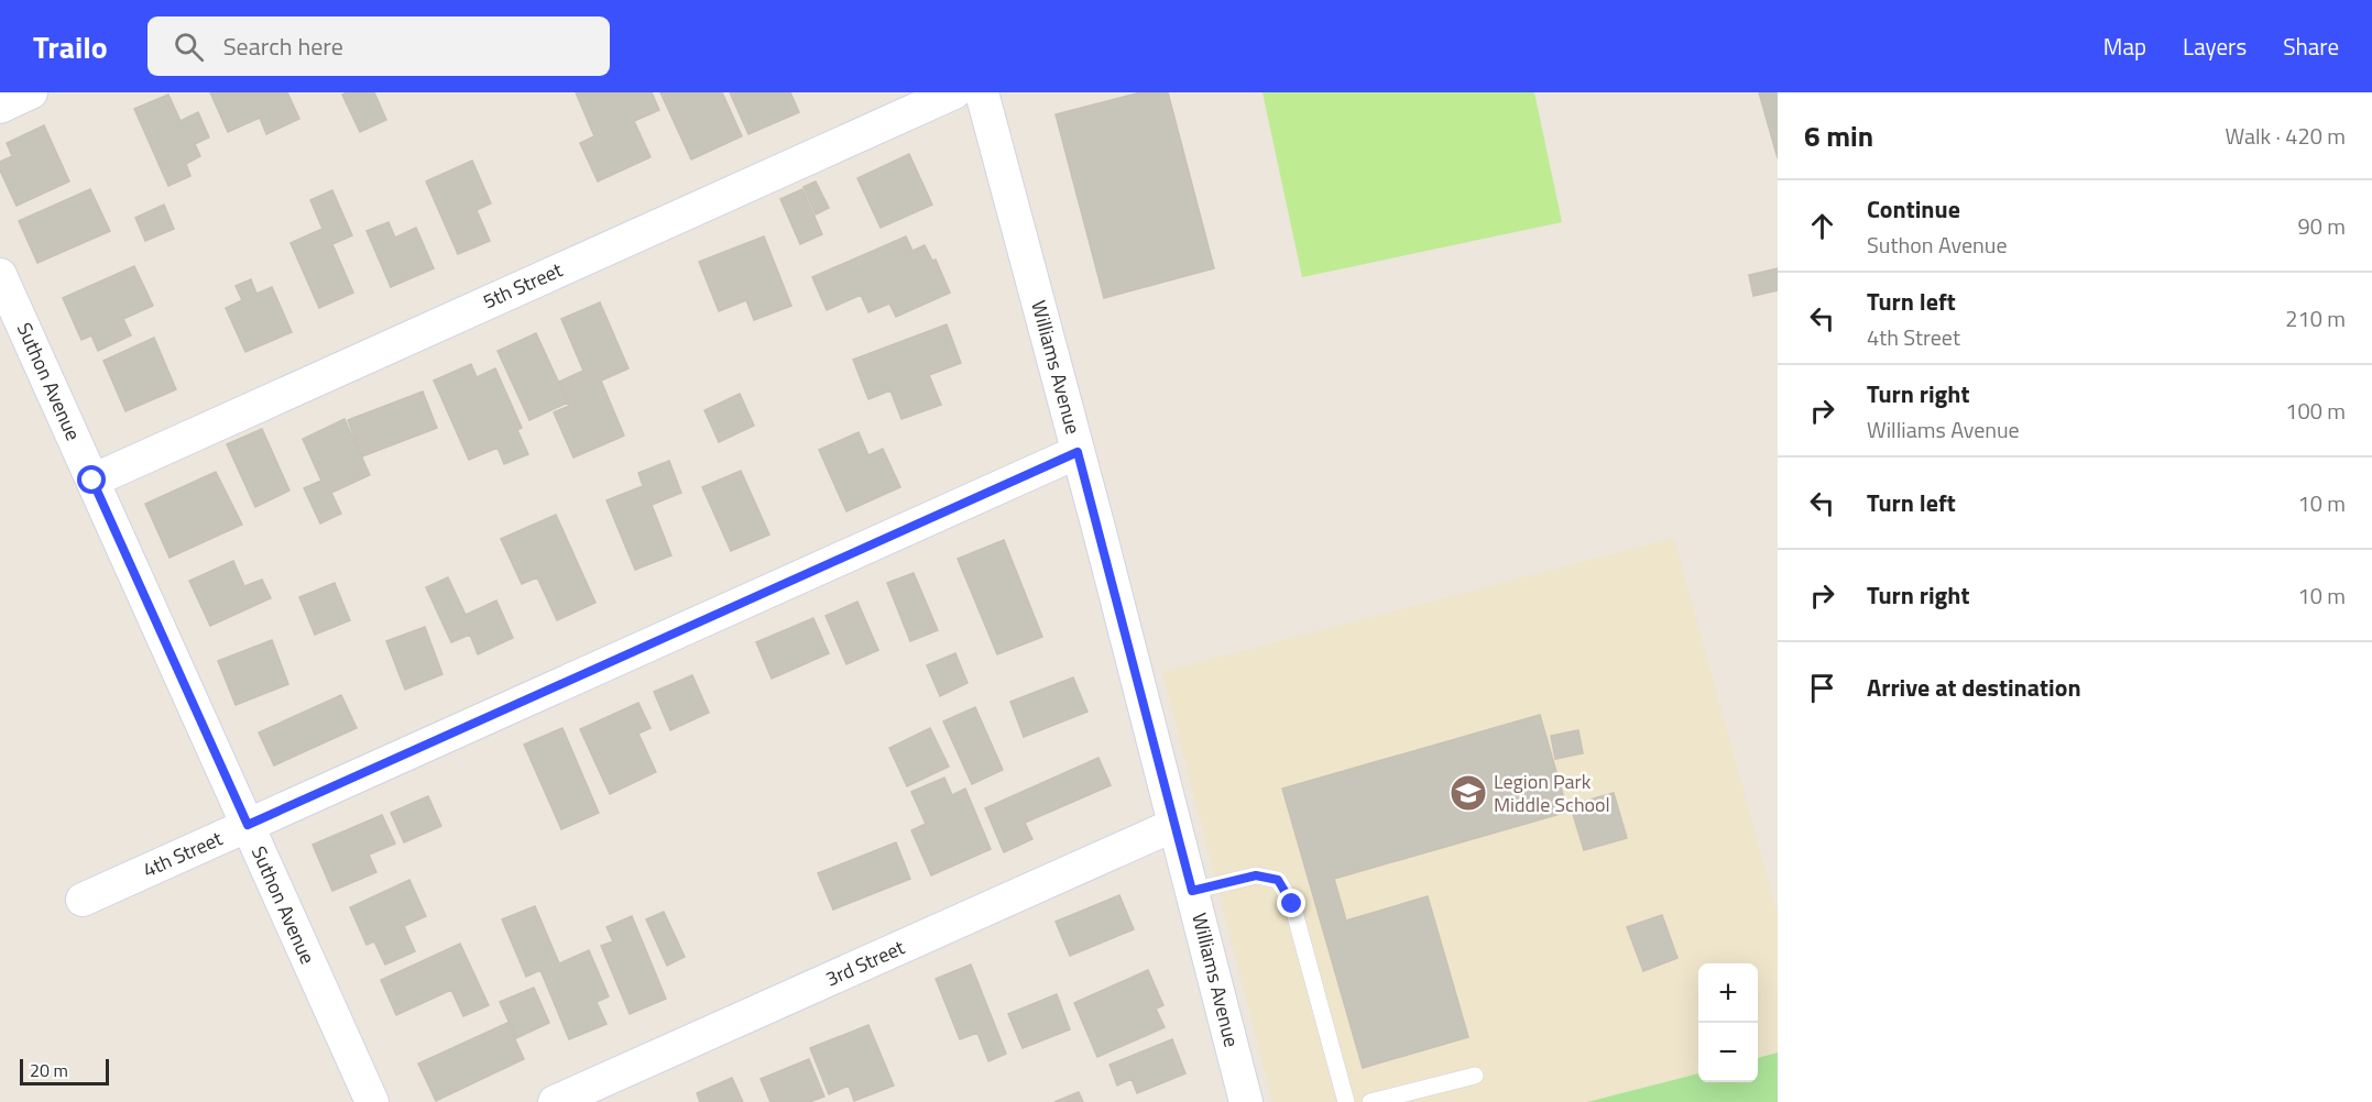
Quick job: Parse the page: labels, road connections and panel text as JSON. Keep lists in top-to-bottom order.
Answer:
{
  "streets": {
    "street": [
      "5th Street",
      "Williams Avenue",
      "Suthon Avenue",
      "4th Street",
      "3rd Street"
    ]
  },
  "crossings": [
    ["5th Street", "Suthon Avenue"],
    ["Williams Avenue", "4th Street"],
    ["Williams Avenue", "3rd Street"],
    ["Suthon Avenue", "4th Street"]
  ],
  "places": {
    "school or university": ["Legion Park Middle School"]
  },
  "scale_bar": "20 m",
  "page": {
    "header": "Trailo",
    "search": "Search here",
    "nav": ["Map", "Layers", "Share"],
    "heading": ["6 min", "Walk · 420 m"],
    "list": [
      ["Continue", "Suthon Avenue", "90 m"],
      ["Turn left", "4th Street", "210 m"],
      ["Turn right", "Williams Avenue", "100 m"],
      ["Turn left", "10 m"],
      ["Turn right", "10 m"],
      "Arrive at destination"
    ],
    "map_buttons": ["+", "−"],
    "scale": "20 m"
  }
}
